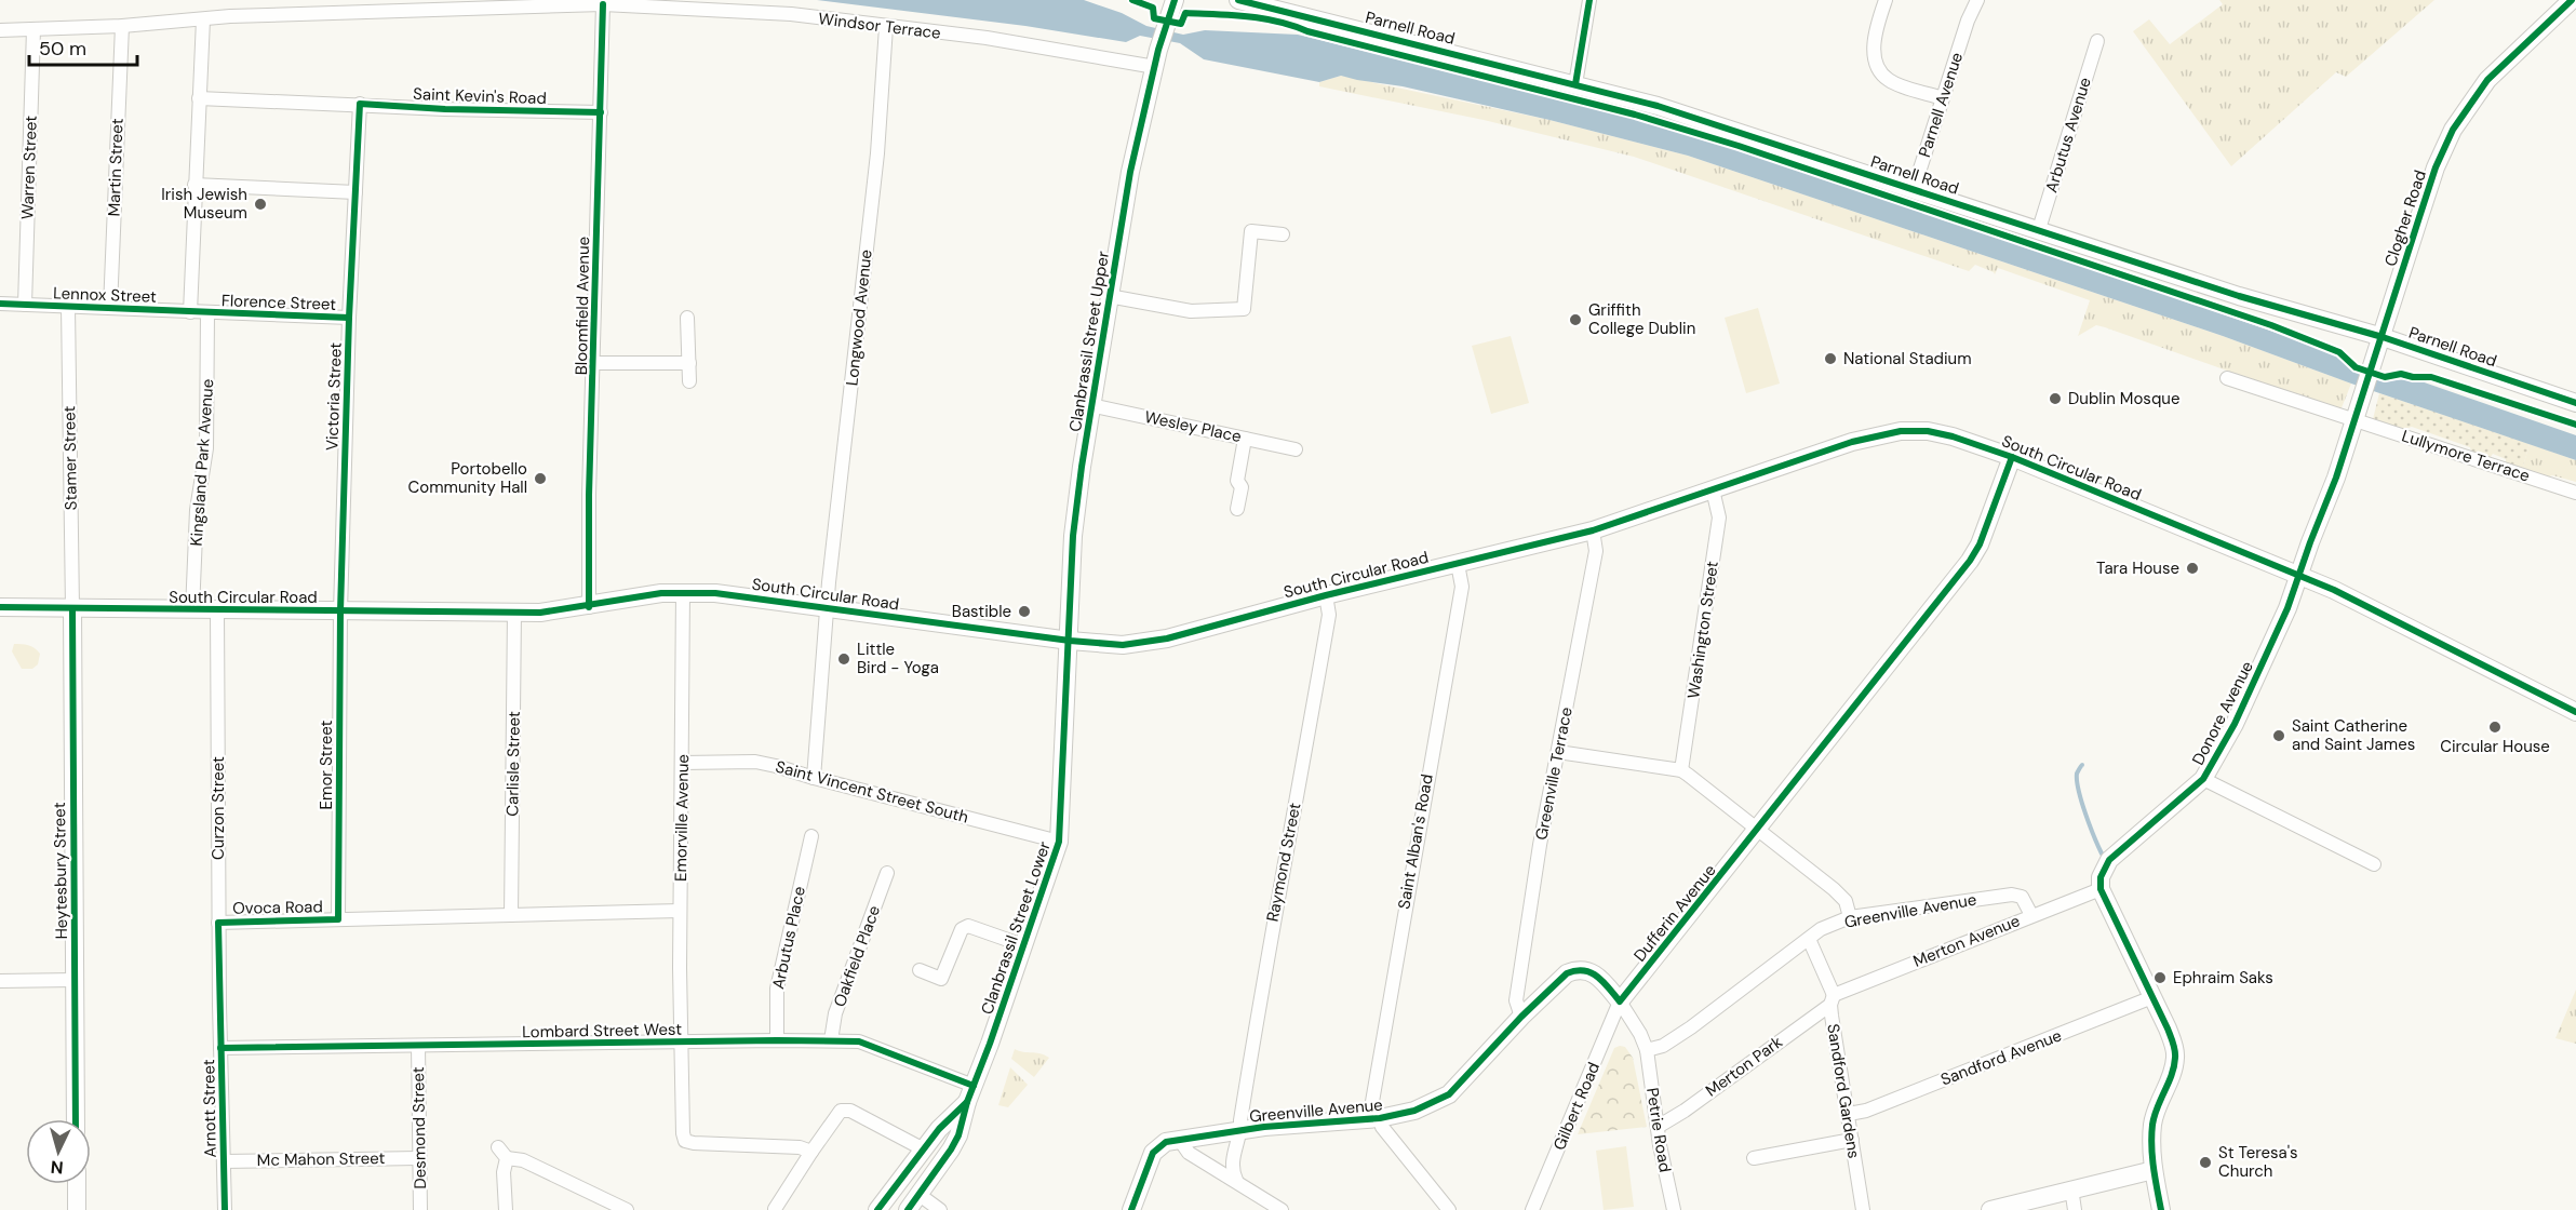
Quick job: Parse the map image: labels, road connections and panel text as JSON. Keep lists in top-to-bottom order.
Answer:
{
  "streets": {
    "main road": [
      "Parnell Road",
      "Clogher Road",
      "Clanbrassil Street Upper",
      "South Circular Road",
      "Donore Avenue",
      "Heytesbury Street",
      "Greenville Avenue",
      "Dufferin Avenue",
      "Clanbrassil Street Lower"
    ],
    "street": [
      "Windsor Terrace",
      "Saint Kevin's Road",
      "Parnell Avenue",
      "Arbutus Avenue",
      "Warren Street",
      "Martin Street",
      "Lennox Street",
      "Florence Street",
      "Bloomfield Avenue",
      "Longwood Avenue",
      "Victoria Street",
      "Wesley Place",
      "Lullymore Terrace",
      "Stamer Street",
      "Kingsland Park Avenue",
      "Washington Street",
      "Carlisle Street",
      "Emor Street",
      "Greenville Terrace",
      "Saint Vincent Street South",
      "Curzon Street",
      "Emorville Avenue",
      "Saint Alban's Road",
      "Raymond Street",
      "Ovoca Road",
      "Arbutus Place",
      "Merton Avenue",
      "Oakfield Place",
      "Lombard Street West",
      "Sandford Avenue",
      "Merton Park",
      "Sandford Gardens",
      "Gilbert Road",
      "Arnott Street",
      "Desmond Street",
      "Petrie Road",
      "Mc Mahon Street"
    ]
  },
  "crossings": [
    ["Windsor Terrace", "Warren Street"],
    ["Windsor Terrace", "Martin Street"],
    ["Windsor Terrace", "Bloomfield Avenue"],
    ["Windsor Terrace", "Longwood Avenue"],
    ["Windsor Terrace", "Clanbrassil Street Upper"],
    ["Parnell Road", "Parnell Avenue"],
    ["Parnell Road", "Arbutus Avenue"],
    ["Parnell Road", "Clogher Road"],
    ["Saint Kevin's Road", "Bloomfield Avenue"],
    ["Saint Kevin's Road", "Victoria Street"],
    ["Warren Street", "Lennox Street"],
    ["Martin Street", "Lennox Street"],
    ["Clogher Road", "Lullymore Terrace"],
    ["Clogher Road", "Donore Avenue"],
    ["Lennox Street", "Florence Street"],
    ["Lennox Street", "Stamer Street"],
    ["Lennox Street", "Kingsland Park Avenue"],
    ["Florence Street", "Victoria Street"],
    ["Florence Street", "Kingsland Park Avenue"],
    ["Bloomfield Avenue", "South Circular Road"],
    ["Longwood Avenue", "South Circular Road"],
    ["Longwood Avenue", "Saint Vincent Street South"],
    ["Clanbrassil Street Upper", "Wesley Place"],
    ["Clanbrassil Street Upper", "South Circular Road"],
    ["Clanbrassil Street Upper", "Clanbrassil Street Lower"],
    ["Victoria Street", "South Circular Road"],
    ["Victoria Street", "Emor Street"],
    ["Lullymore Terrace", "Donore Avenue"],
    ["Stamer Street", "South Circular Road"],
    ["Stamer Street", "Heytesbury Street"],
    ["Kingsland Park Avenue", "South Circular Road"],
    ["South Circular Road", "Washington Street"],
    ["South Circular Road", "Donore Avenue"],
    ["South Circular Road", "Carlisle Street"],
    ["South Circular Road", "Emor Street"],
    ["South Circular Road", "Greenville Terrace"],
    ["South Circular Road", "Curzon Street"],
    ["South Circular Road", "Emorville Avenue"],
    ["South Circular Road", "Saint Alban's Road"],
    ["South Circular Road", "Raymond Street"],
    ["South Circular Road", "Heytesbury Street"],
    ["South Circular Road", "Dufferin Avenue"],
    ["South Circular Road", "Clanbrassil Street Lower"],
    ["Donore Avenue", "Merton Avenue"],
    ["Carlisle Street", "Ovoca Road"],
    ["Emor Street", "Ovoca Road"],
    ["Greenville Terrace", "Greenville Avenue"],
    ["Saint Vincent Street South", "Emorville Avenue"],
    ["Saint Vincent Street South", "Clanbrassil Street Lower"],
    ["Curzon Street", "Ovoca Road"],
    ["Curzon Street", "Arnott Street"],
    ["Emorville Avenue", "Ovoca Road"],
    ["Emorville Avenue", "Lombard Street West"],
    ["Saint Alban's Road", "Greenville Avenue"],
    ["Raymond Street", "Greenville Avenue"],
    ["Greenville Avenue", "Dufferin Avenue"],
    ["Greenville Avenue", "Merton Avenue"],
    ["Greenville Avenue", "Sandford Gardens"],
    ["Greenville Avenue", "Gilbert Road"],
    ["Greenville Avenue", "Petrie Road"],
    ["Dufferin Avenue", "Gilbert Road"],
    ["Clanbrassil Street Lower", "Lombard Street West"],
    ["Arbutus Place", "Lombard Street West"],
    ["Merton Avenue", "Merton Park"],
    ["Merton Avenue", "Sandford Gardens"],
    ["Oakfield Place", "Lombard Street West"],
    ["Lombard Street West", "Arnott Street"],
    ["Lombard Street West", "Desmond Street"],
    ["Sandford Avenue", "Sandford Gardens"],
    ["Merton Park", "Sandford Gardens"],
    ["Merton Park", "Petrie Road"],
    ["Arnott Street", "Mc Mahon Street"],
    ["Desmond Street", "Mc Mahon Street"]
  ],
  "places": [
    "Irish Jewish Museum",
    "Griffith College Dublin",
    "National Stadium",
    "Dublin Mosque",
    "Portobello Community Hall",
    "Tara House",
    "Bastible",
    "Little Bird - Yoga",
    "Circular House",
    "Saint Catherine and Saint James",
    "Ephraim Saks",
    "St Teresa's Church"
  ],
  "scale_bar": "50 m",
  "north": "bottom"
}
